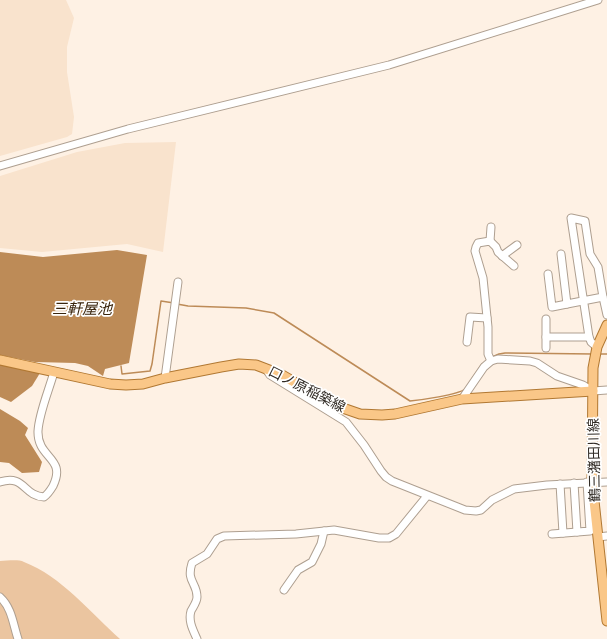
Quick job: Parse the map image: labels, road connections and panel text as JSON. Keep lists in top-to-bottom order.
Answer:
{
  "streets": {
    "main road": ["口ノ原稲築線", "鶴三潴田川線"]
  },
  "crossings": [
    ["口ノ原稲築線", "鶴三潴田川線"]
  ],
  "water": ["三軒屋池"]
}
